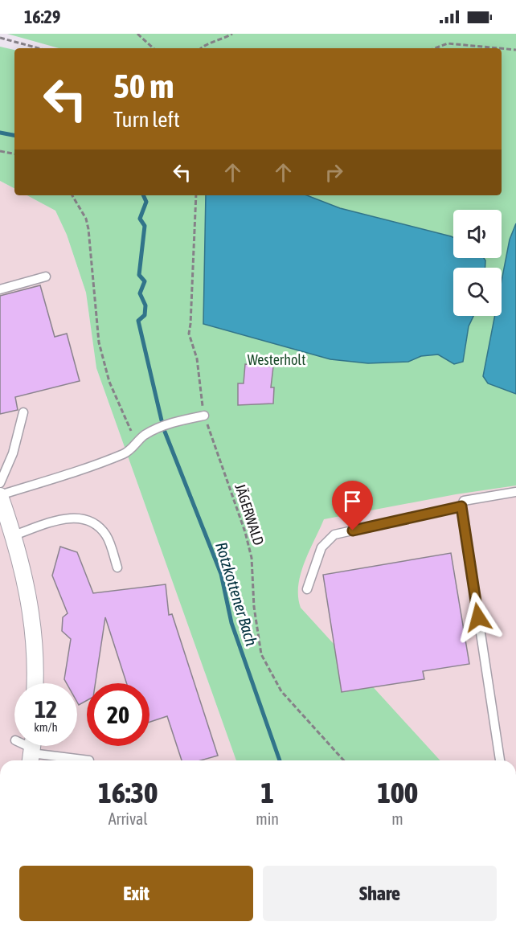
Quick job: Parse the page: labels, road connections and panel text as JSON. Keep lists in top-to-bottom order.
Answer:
{
  "streets": {
    "path": ["JÄGERWALD"]
  },
  "water": ["Rotzkottener Bach"],
  "parks": ["Westerholt"],
  "page": {
    "status": "16:29",
    "turn": ["50 m", "Turn left"],
    "speed": "12 km/h",
    "limit": "20",
    "eta": [
      "16:30",
      "Arrival",
      "1",
      "min",
      "100",
      "m"
    ],
    "buttons": ["Exit", "Share"]
  }
}
